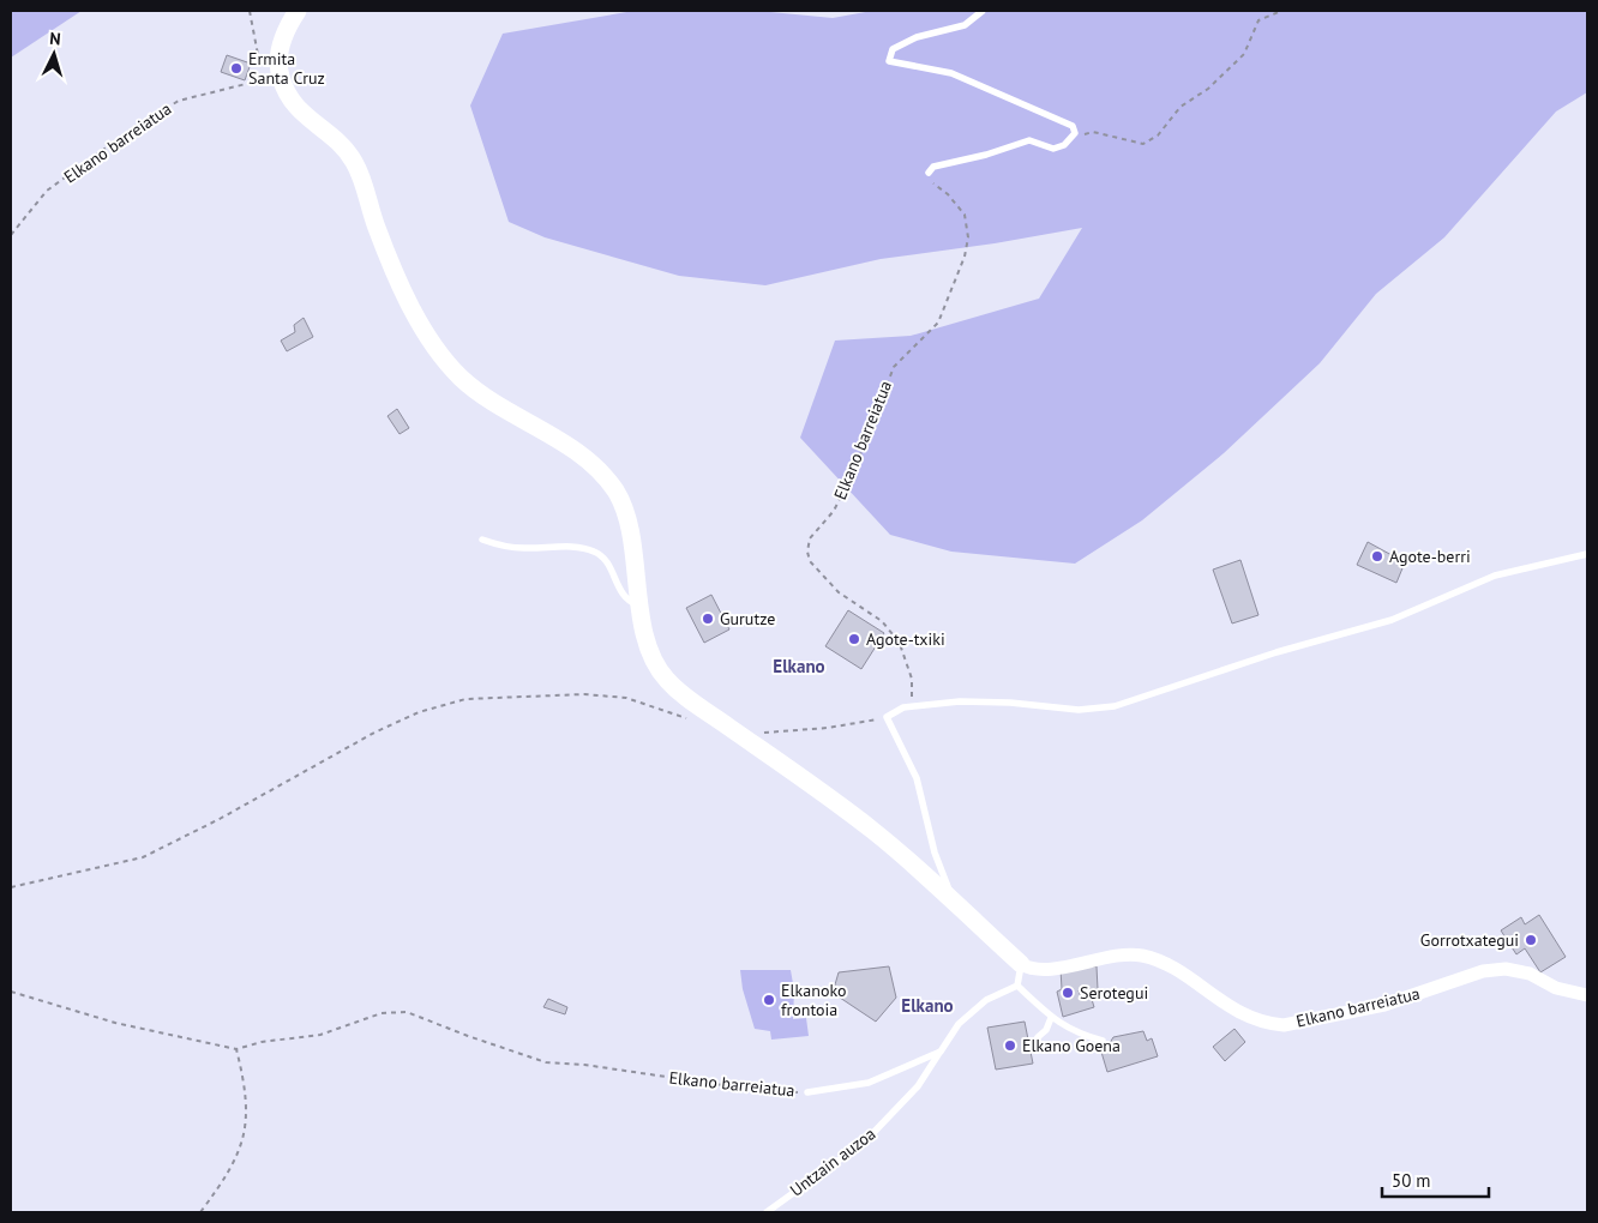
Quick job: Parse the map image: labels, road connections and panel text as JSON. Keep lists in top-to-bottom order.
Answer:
{
  "streets": {
    "street": ["Elkano barreiatua"],
    "lane": ["Untzain auzoa"]
  },
  "crossings": [
    ["Elkano barreiatua", "Untzain auzoa"]
  ],
  "districts": ["Elkano", "Elkano"],
  "places": [
    "Ermita Santa Cruz",
    "Agote-berri",
    "Gurutze",
    "Agote-txiki",
    "Gorrotxategui",
    "Serotegui",
    "Elkanoko frontoia",
    "Elkano Goena"
  ],
  "scale_bar": "50 m",
  "north": "top"
}
